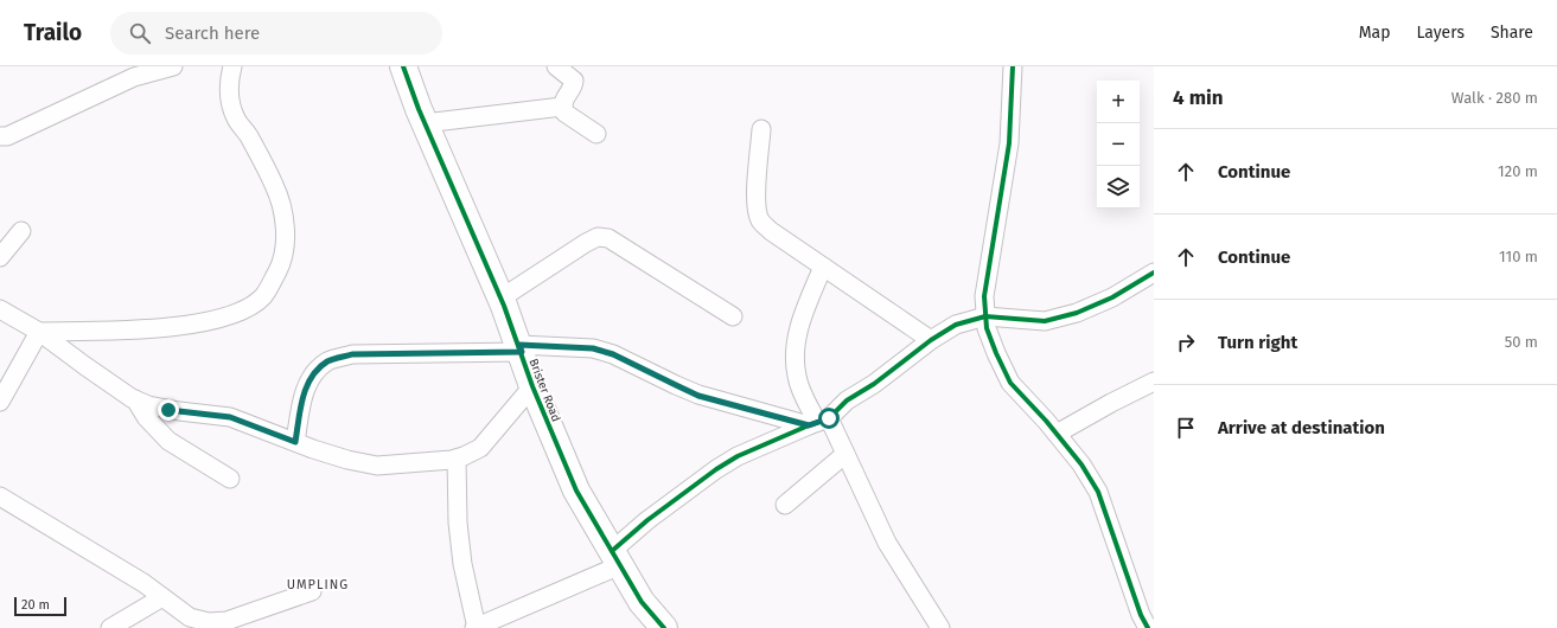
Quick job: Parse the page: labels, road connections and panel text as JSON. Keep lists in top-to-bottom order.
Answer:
{
  "streets": {
    "street": ["Brister Road"]
  },
  "districts": ["UMPLING"],
  "scale_bar": "20 m",
  "page": {
    "header": "Trailo",
    "search": "Search here",
    "nav": ["Map", "Layers", "Share"],
    "heading": ["4 min", "Walk · 280 m"],
    "map_buttons": ["+", "−"],
    "list": [
      ["Continue", "120 m"],
      ["Continue", "110 m"],
      ["Turn right", "50 m"],
      "Arrive at destination"
    ],
    "scale": "20 m"
  }
}
